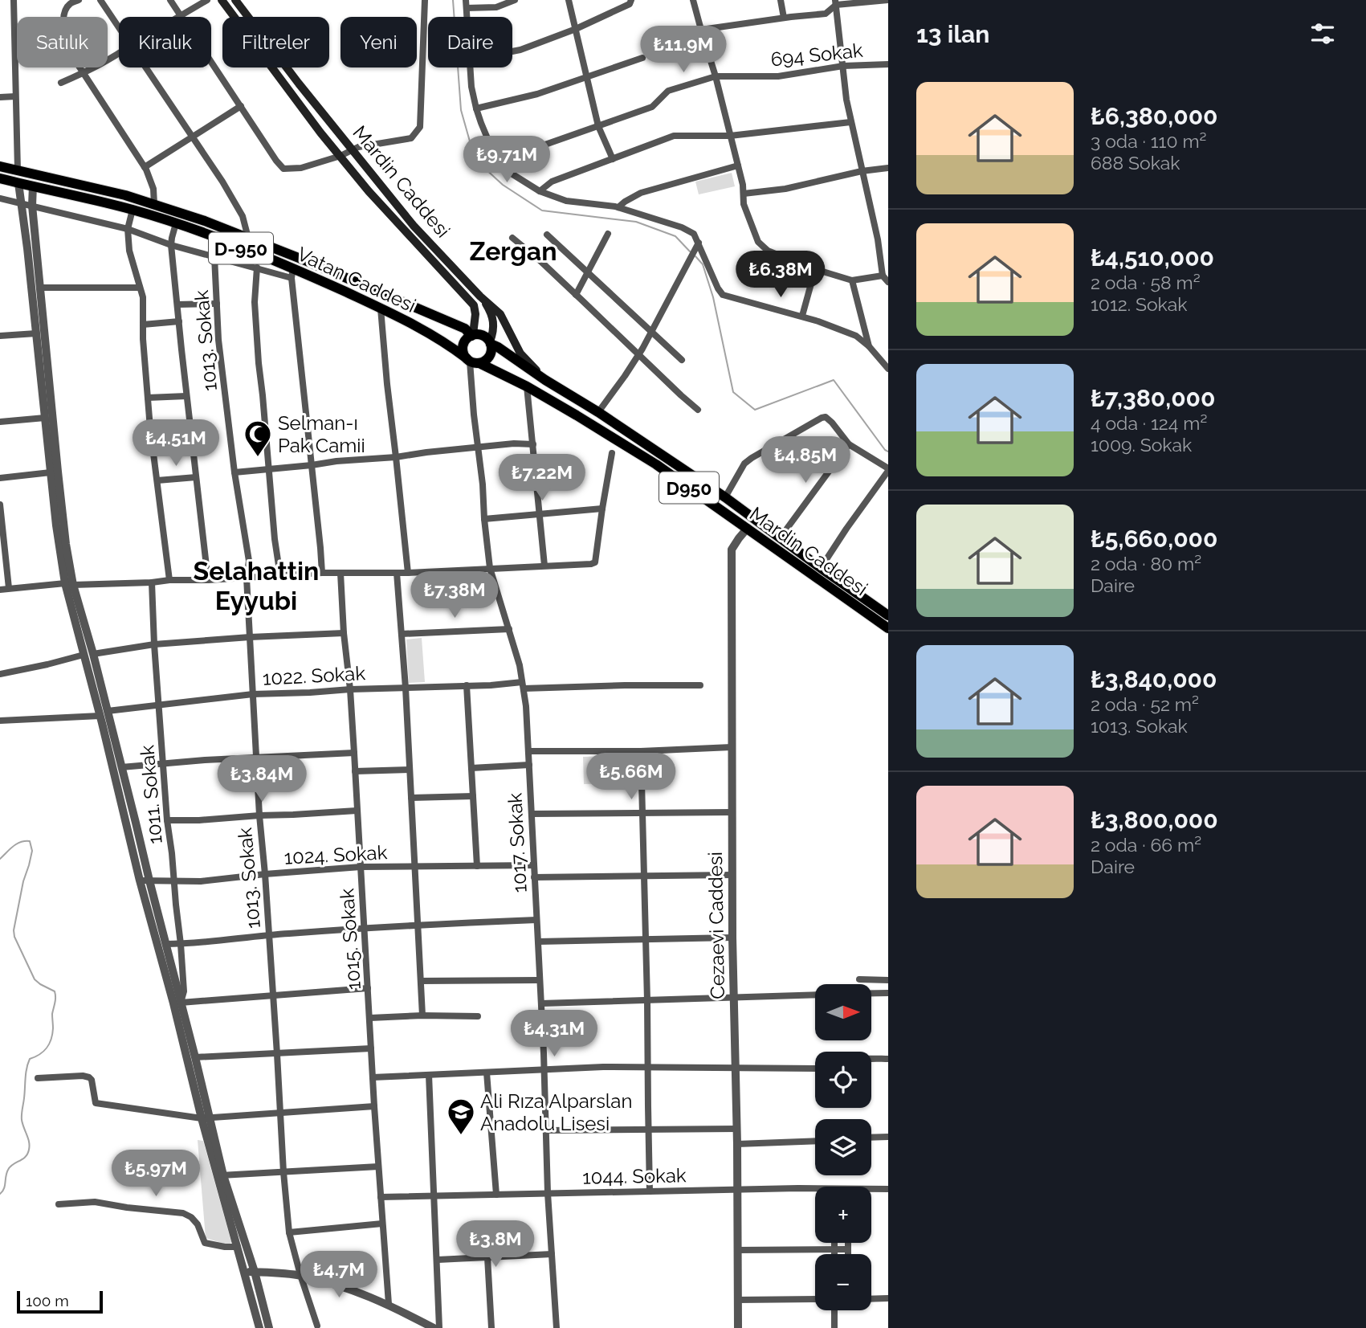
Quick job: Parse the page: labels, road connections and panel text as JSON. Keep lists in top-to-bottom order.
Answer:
{
  "streets": {
    "highway": [
      "Mardin Caddesi",
      "D-950",
      "Vatan Caddesi",
      "D950"
    ],
    "street": [
      "694 Sokak",
      "1013. Sokak",
      "1022. Sokak",
      "1011. Sokak",
      "1017. Sokak",
      "1024. Sokak",
      "Cezaevi Caddesi",
      "1015. Sokak",
      "1044. Sokak"
    ]
  },
  "crossings": [
    ["Mardin Caddesi", "Vatan Caddesi"],
    ["Mardin Caddesi", "1017. Sokak"],
    ["Mardin Caddesi", "Cezaevi Caddesi"],
    ["Vatan Caddesi", "1017. Sokak"],
    ["1013. Sokak", "1022. Sokak"],
    ["1013. Sokak", "1024. Sokak"],
    ["1022. Sokak", "1011. Sokak"],
    ["1022. Sokak", "1017. Sokak"],
    ["1022. Sokak", "1015. Sokak"],
    ["1011. Sokak", "1024. Sokak"],
    ["1017. Sokak", "1024. Sokak"],
    ["1017. Sokak", "1044. Sokak"],
    ["1024. Sokak", "1015. Sokak"],
    ["Cezaevi Caddesi", "1044. Sokak"],
    ["1015. Sokak", "1044. Sokak"]
  ],
  "districts": ["Zergan", "Selahattin Eyyubi"],
  "places": {
    "mosque": ["Selman-ı Pak Camii"],
    "school or university": ["Ali Rıza Alparslan Anadolu Lisesi"]
  },
  "scale_bar": "100 m",
  "north": "right",
  "page": {
    "heading": "13 ilan",
    "chip": [
      "Satılık",
      "Kiralık",
      "Filtreler",
      "Yeni",
      "Daire"
    ],
    "price": [
      "₺11.9M",
      "₺9.71M",
      "₺6.38M",
      "₺4.51M",
      "₺4.85M",
      "₺7.22M",
      "₺7.38M",
      "₺5.66M",
      "₺3.84M",
      "₺4.31M",
      "₺5.97M",
      "₺3.8M",
      "₺4.7M"
    ],
    "list": [
      {
        "name": "₺6,380,000",
        "note": "3 oda · 110 m² · 688 Sokak"
      },
      {
        "name": "₺4,510,000",
        "note": "2 oda · 58 m² · 1012. Sokak"
      },
      {
        "name": "₺7,380,000",
        "note": "4 oda · 124 m² · 1009. Sokak"
      },
      {
        "name": "₺5,660,000",
        "note": "2 oda · 80 m² · Daire"
      },
      {
        "name": "₺3,840,000",
        "note": "2 oda · 52 m² · 1013. Sokak"
      },
      {
        "name": "₺3,800,000",
        "note": "2 oda · 66 m² · Daire"
      }
    ],
    "map_buttons": ["+", "−"],
    "scale": "100 m"
  }
}
